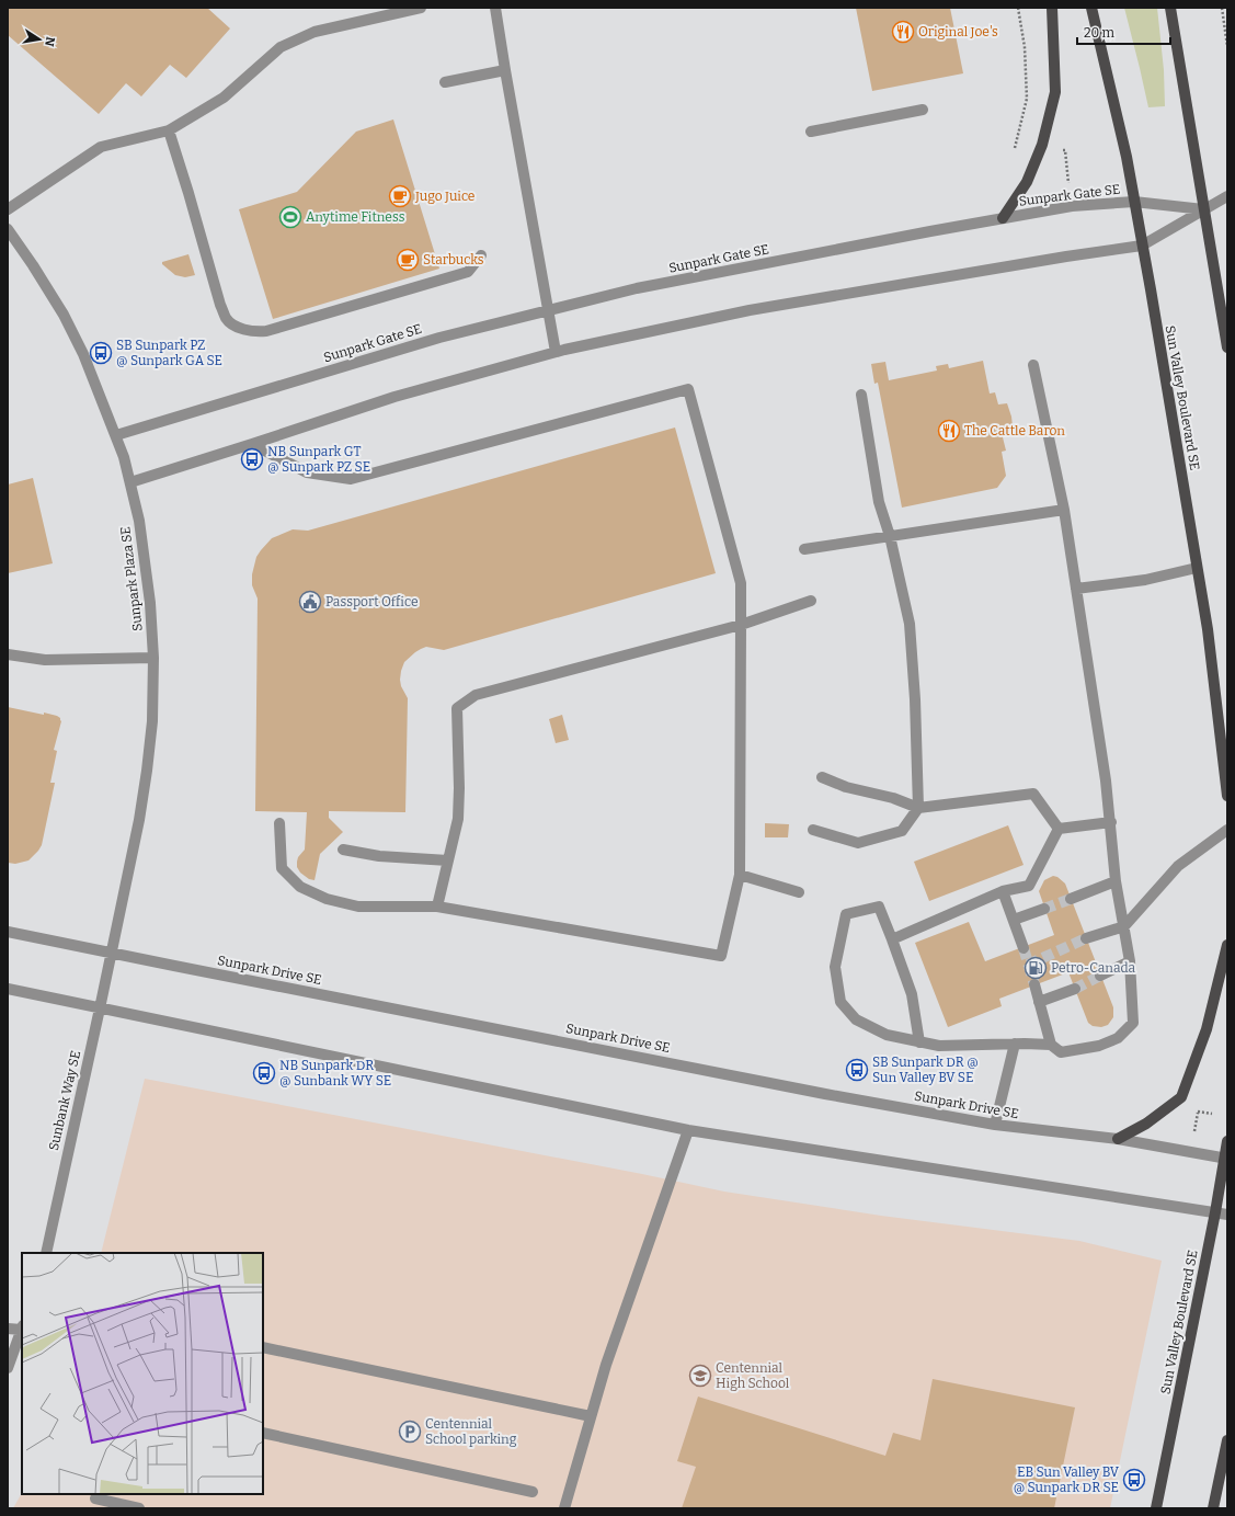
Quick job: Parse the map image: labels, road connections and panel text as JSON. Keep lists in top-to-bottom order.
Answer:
{
  "streets": {
    "main road": ["Sun Valley Boulevard SE"],
    "street": [
      "Sunpark Gate SE",
      "Sunpark Plaza SE",
      "Sunpark Drive SE",
      "Sunbank Way SE"
    ]
  },
  "crossings": [
    ["Sunpark Gate SE", "Sun Valley Boulevard SE"],
    ["Sunpark Gate SE", "Sunpark Plaza SE"],
    ["Sun Valley Boulevard SE", "Sunpark Drive SE"],
    ["Sunpark Plaza SE", "Sunpark Drive SE"],
    ["Sunpark Plaza SE", "Sunbank Way SE"],
    ["Sunpark Drive SE", "Sunbank Way SE"]
  ],
  "places": {
    "restaurant": ["Original Joe's", "The Cattle Baron"],
    "cafe": ["Jugo Juice", "Starbucks"],
    "sports": ["Anytime Fitness"],
    "bus stop": [
      "SB Sunpark PZ @ Sunpark GA SE",
      "NB Sunpark GT @ Sunpark PZ SE",
      "SB Sunpark DR @ Sun Valley BV SE",
      "NB Sunpark DR @ Sunbank WY SE",
      "EB Sun Valley BV @ Sunpark DR SE"
    ],
    "public building": ["Passport Office"],
    "fuel station": ["Petro-Canada"],
    "school or university": ["Centennial High School"],
    "parking": ["Centennial School parking"]
  },
  "scale_bar": "20 m",
  "north": "right"
}
